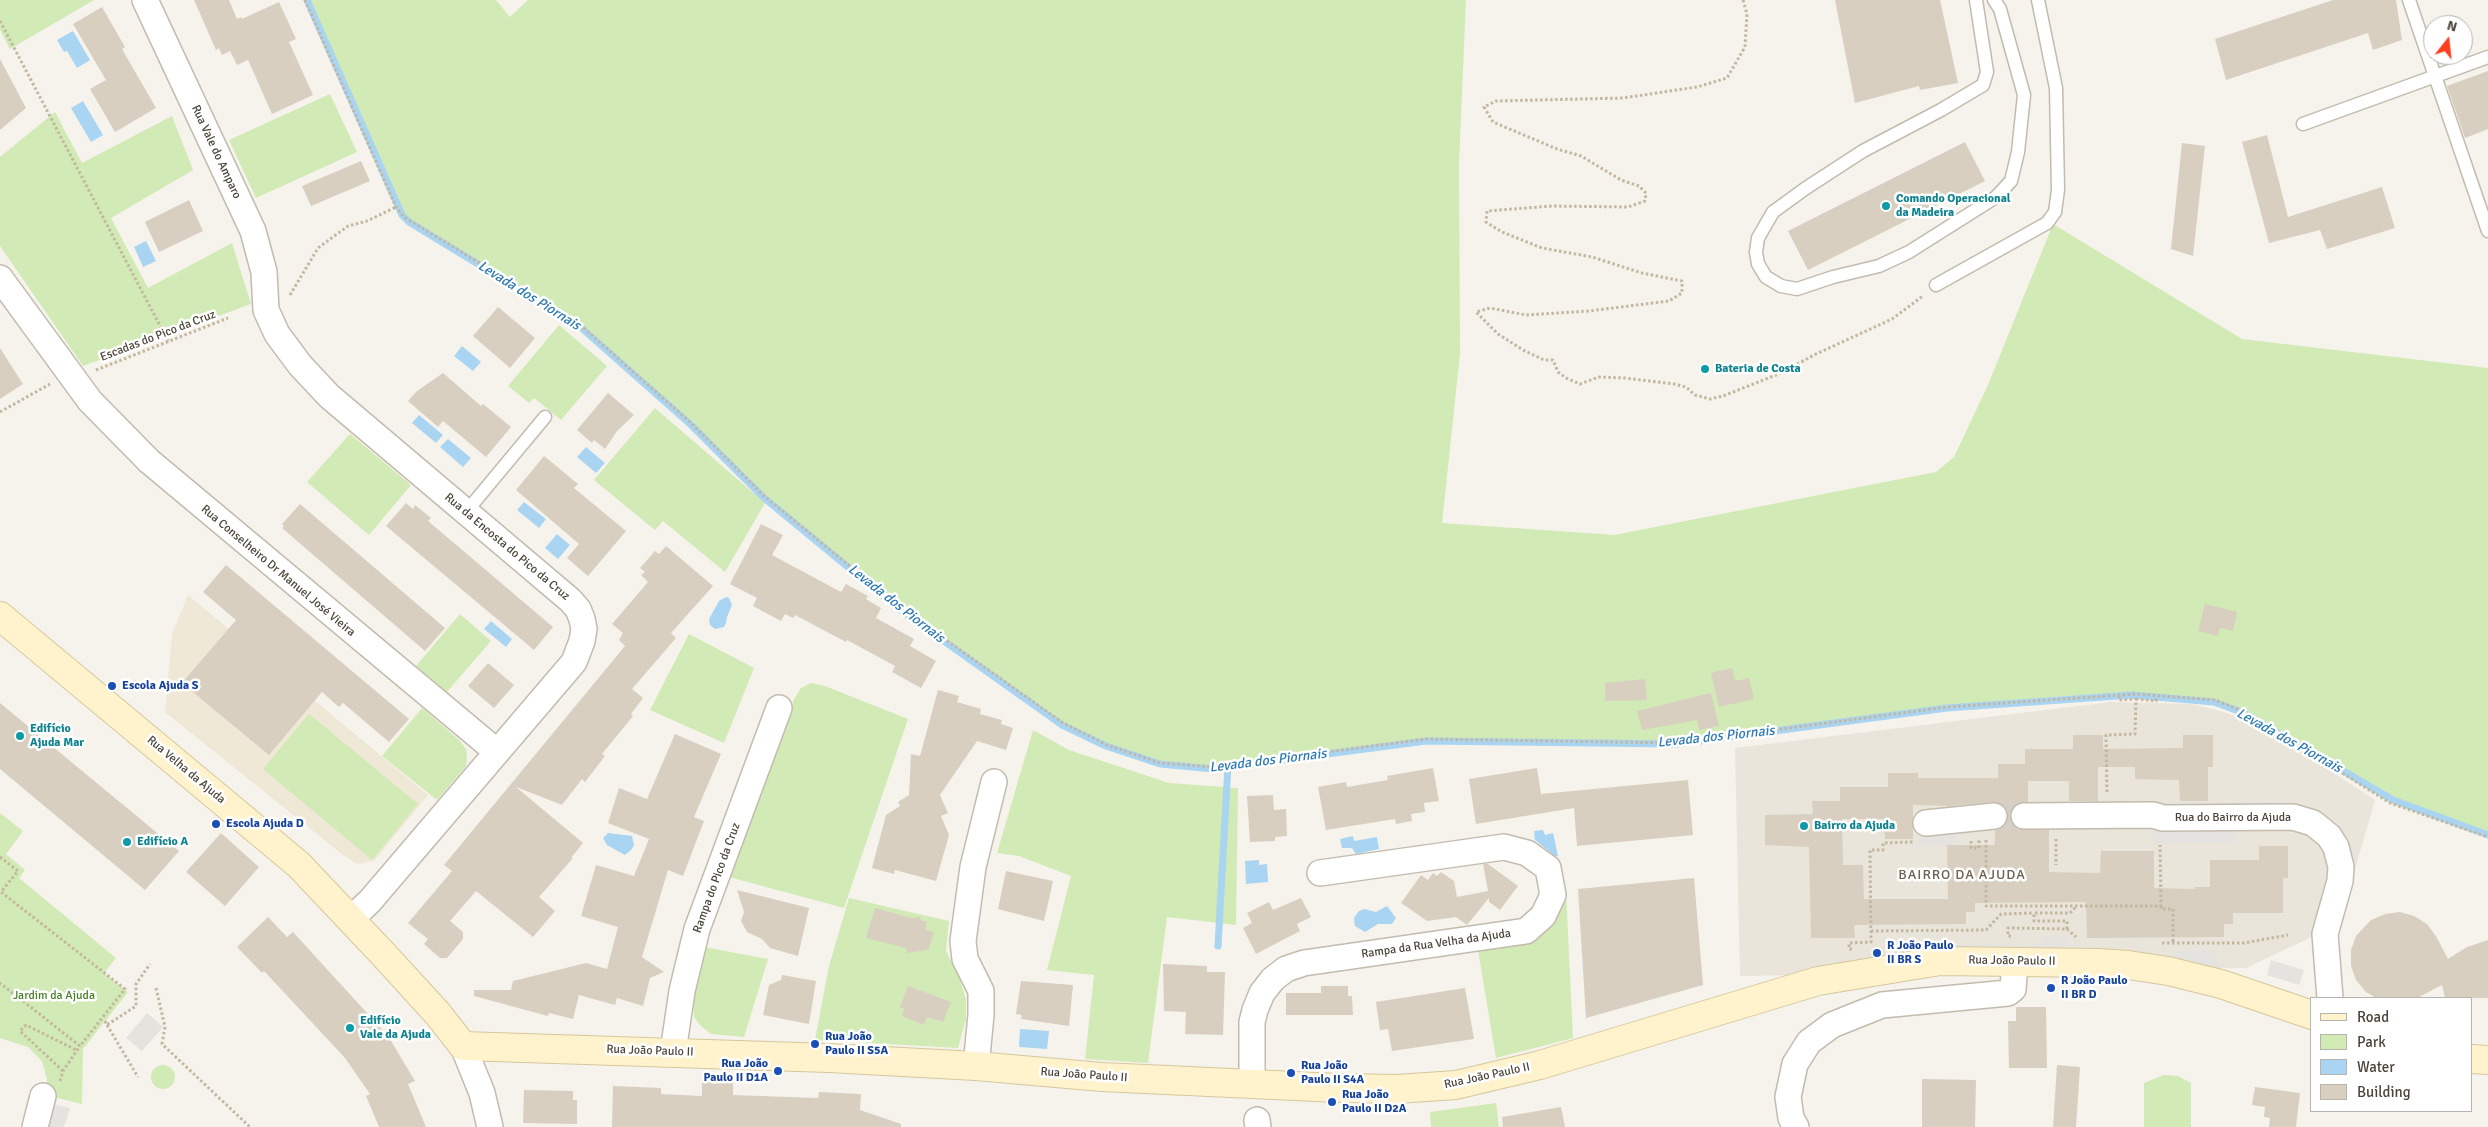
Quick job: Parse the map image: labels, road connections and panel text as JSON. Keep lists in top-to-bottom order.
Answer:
{
  "streets": {
    "street": [
      "Rua Vale do Amparo",
      "Rua da Encosta do Pico da Cruz",
      "Rua Conselheiro Dr Manuel José Vieira",
      "Rua Velha da Ajuda",
      "Rua do Bairro da Ajuda",
      "Rampa do Pico da Cruz",
      "Rampa da Rua Velha da Ajuda",
      "Rua João Paulo II"
    ],
    "path": ["Escadas do Pico da Cruz"]
  },
  "crossings": [
    ["Rua Vale do Amparo", "Rua da Encosta do Pico da Cruz"],
    ["Escadas do Pico da Cruz", "Rua Conselheiro Dr Manuel José Vieira"],
    ["Rua da Encosta do Pico da Cruz", "Rua Conselheiro Dr Manuel José Vieira"],
    ["Rua da Encosta do Pico da Cruz", "Rua Velha da Ajuda"],
    ["Rua Velha da Ajuda", "Rua João Paulo II"],
    ["Rampa do Pico da Cruz", "Rua João Paulo II"],
    ["Rampa da Rua Velha da Ajuda", "Rua João Paulo II"]
  ],
  "districts": ["BAIRRO DA AJUDA"],
  "water": ["Levada dos Piornais"],
  "parks": ["Jardim da Ajuda"],
  "places": [
    "Comando Operacional da Madeira",
    "Bateria de Costa",
    "Escola Ajuda S",
    "Edifício Ajuda Mar",
    "Escola Ajuda D",
    "Bairro da Ajuda",
    "Edifício A",
    "R João Paulo II BR S",
    "R João Paulo II BR D",
    "Edifício Vale da Ajuda",
    "Rua João Paulo II S5A",
    "Rua João Paulo II D1A",
    "Rua João Paulo II S4A",
    "Rua João Paulo II D2A"
  ],
  "legend": [
    "Road",
    "Park",
    "Water",
    "Building"
  ],
  "north": "top"
}
